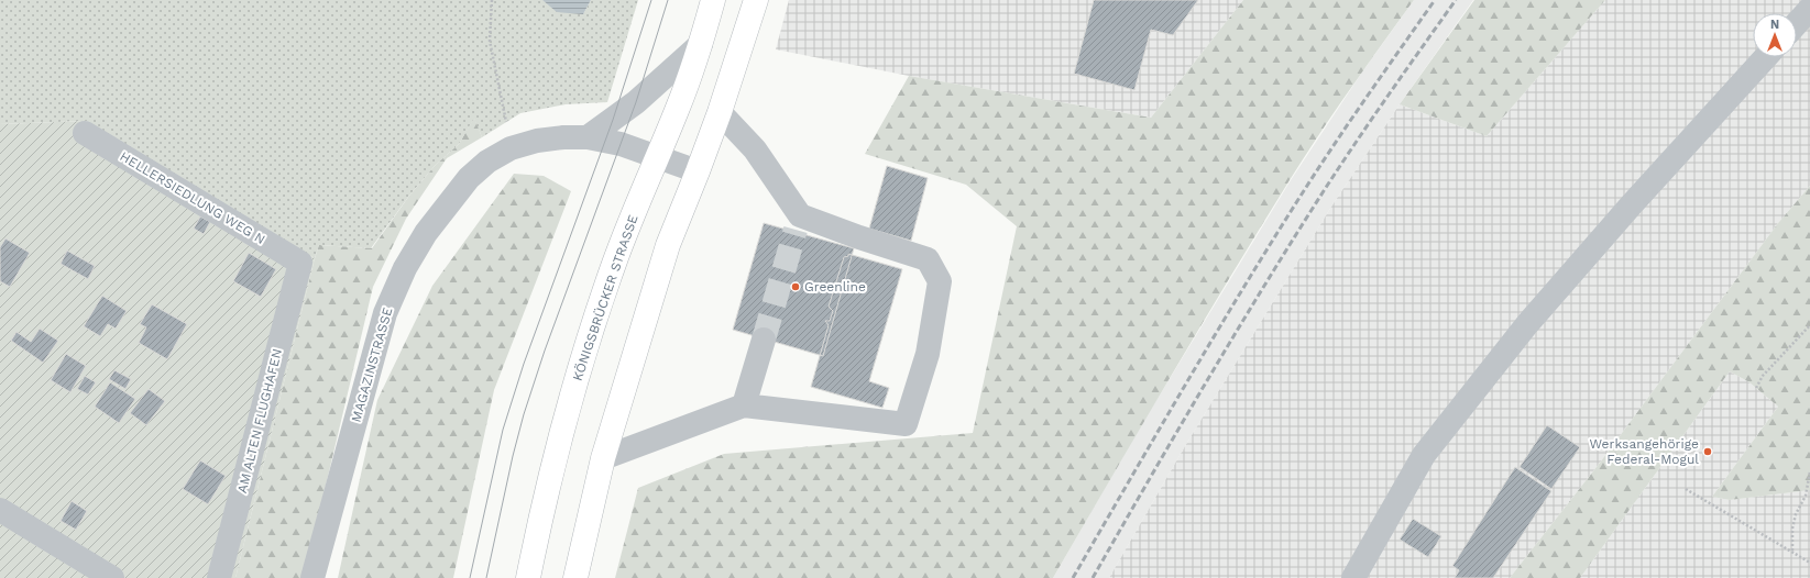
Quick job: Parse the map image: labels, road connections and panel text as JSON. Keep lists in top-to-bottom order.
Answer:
{
  "streets": {
    "main road": ["KÖNIGSBRÜCKER STRASSE"],
    "street": ["HELLERSIEDLUNG WEG N", "MAGAZINSTRASSE", "AM ALTEN FLUGHAFEN"]
  },
  "crossings": [
    ["HELLERSIEDLUNG WEG N", "AM ALTEN FLUGHAFEN"],
    ["KÖNIGSBRÜCKER STRASSE", "MAGAZINSTRASSE"]
  ],
  "places": ["Greenline", "Werksangehörige Federal-Mogul"],
  "north": "top"
}
